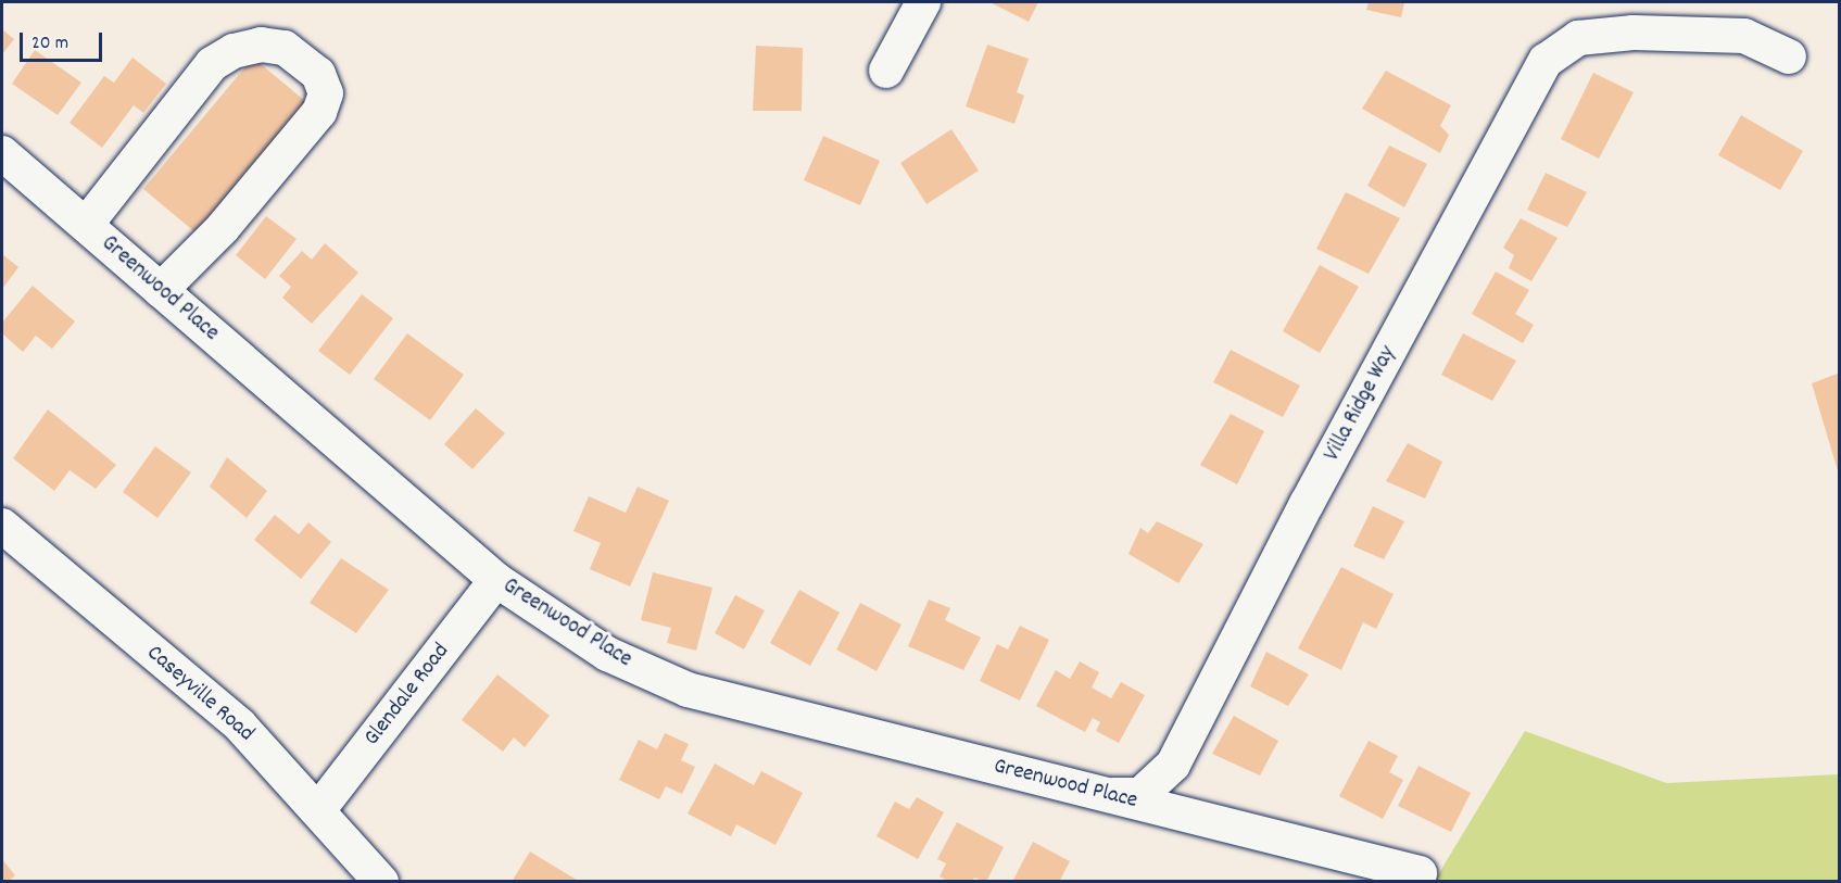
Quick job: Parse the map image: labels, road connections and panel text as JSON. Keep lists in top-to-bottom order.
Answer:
{
  "streets": {
    "street": [
      "Greenwood Place",
      "Villa Ridge Way",
      "Caseyville Road",
      "Glendale Road"
    ]
  },
  "crossings": [
    ["Greenwood Place", "Villa Ridge Way"],
    ["Greenwood Place", "Glendale Road"],
    ["Caseyville Road", "Glendale Road"]
  ],
  "scale_bar": "20 m"
}
